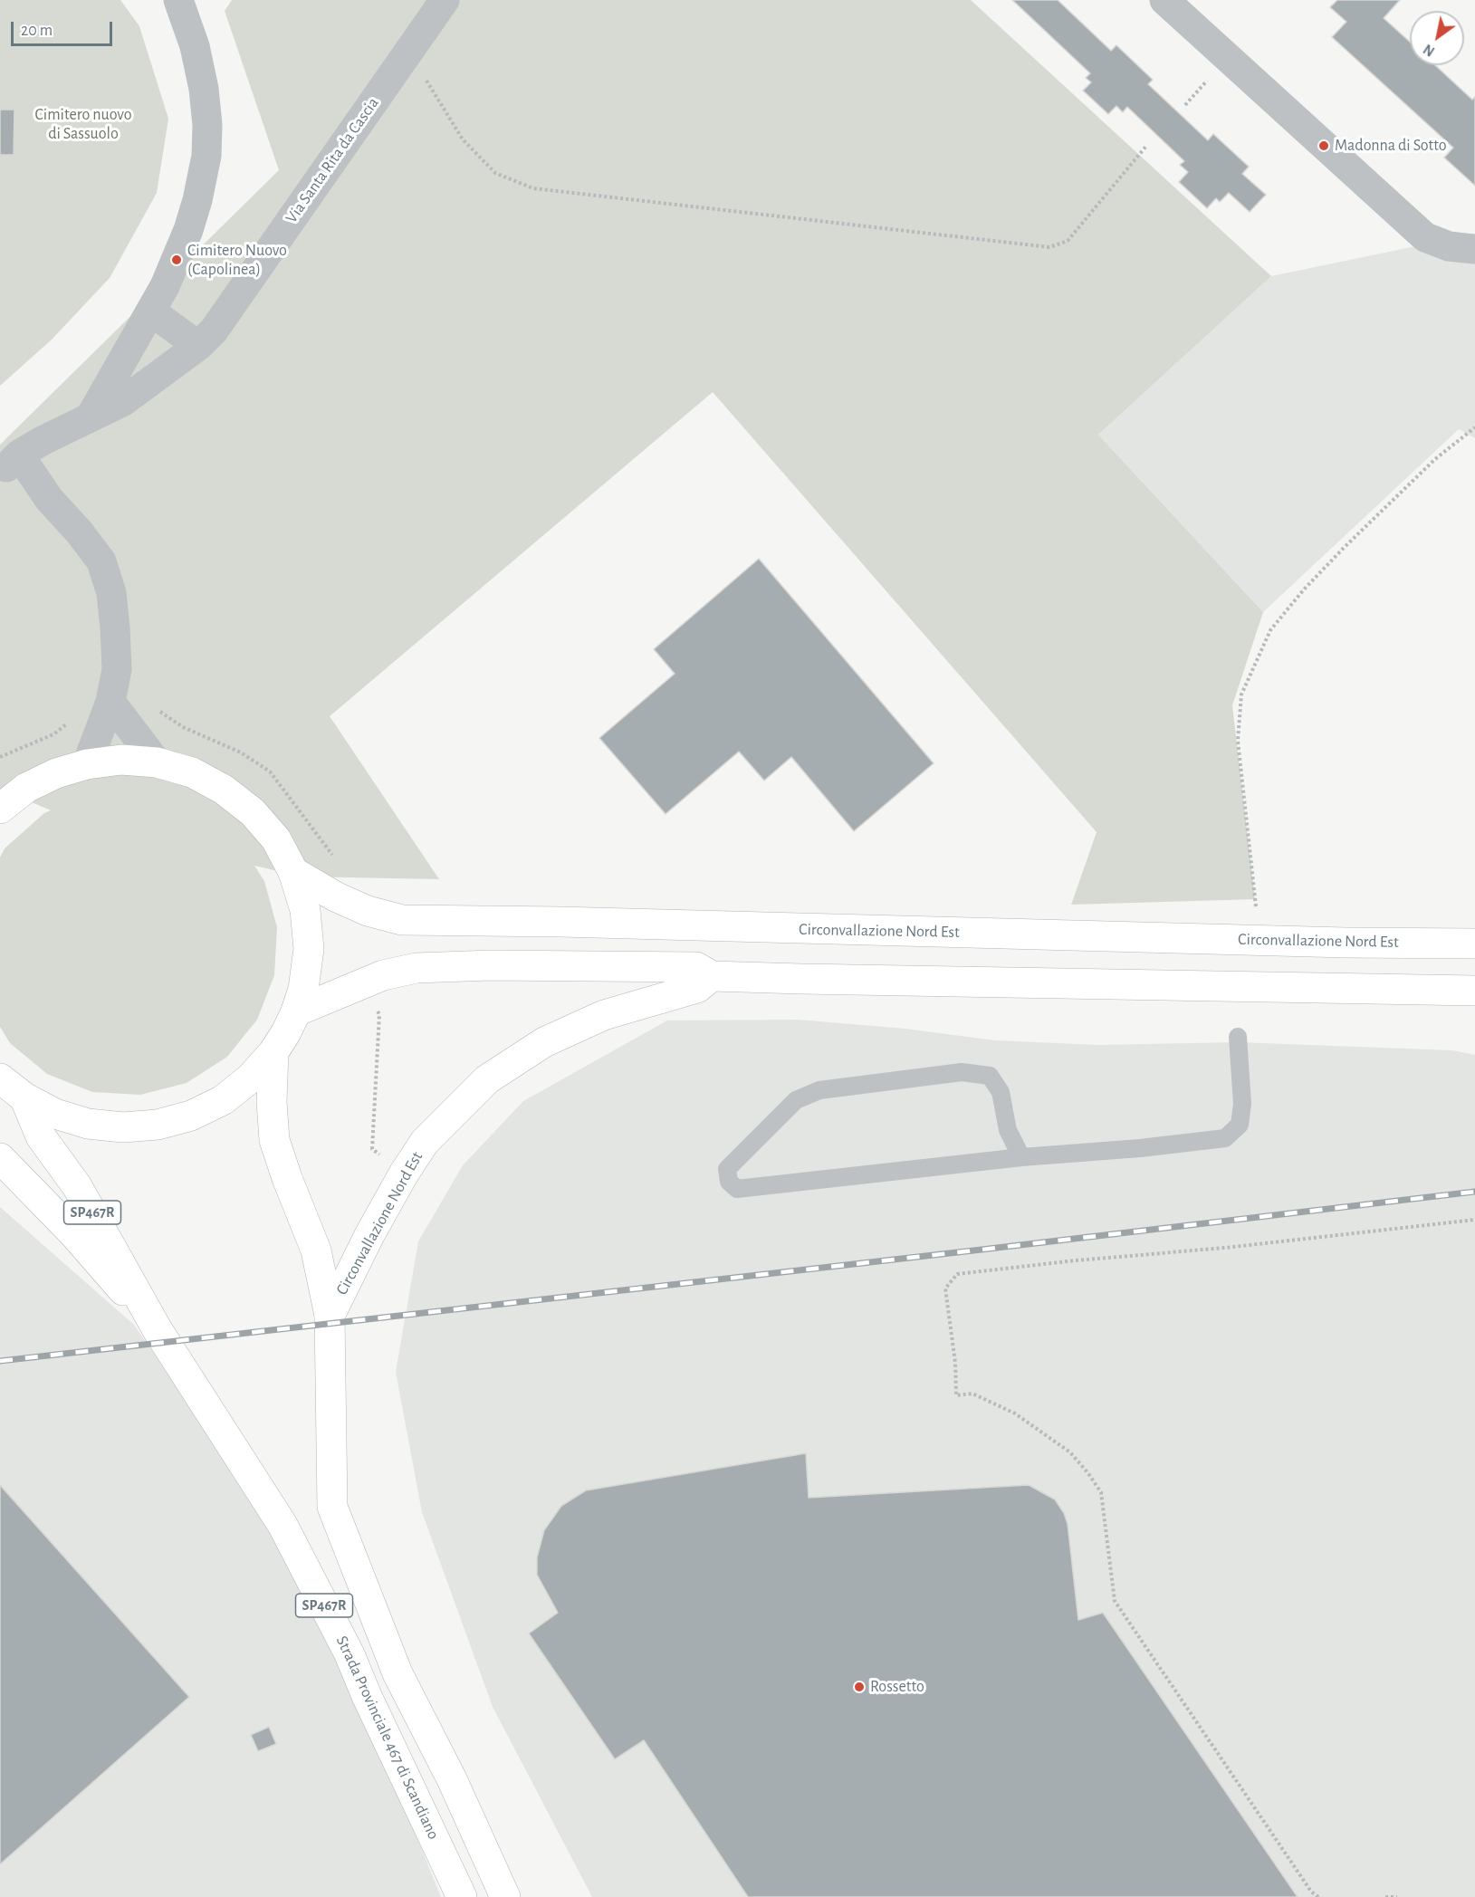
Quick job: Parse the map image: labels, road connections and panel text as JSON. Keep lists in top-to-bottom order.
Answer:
{
  "streets": {
    "main road": ["Circonvallazione Nord Est", "SP467R", "Strada Provinciale 467 di Scandiano"],
    "street": ["Via Santa Rita da Cascia"]
  },
  "crossings": [
    ["Circonvallazione Nord Est", "SP467R"],
    ["SP467R", "Strada Provinciale 467 di Scandiano"]
  ],
  "parks": ["Cimitero nuovo di Sassuolo"],
  "places": ["Madonna di Sotto", "Cimitero Nuovo (Capolinea)", "Rossetto"],
  "scale_bar": "20 m",
  "north": "bottom left"
}
